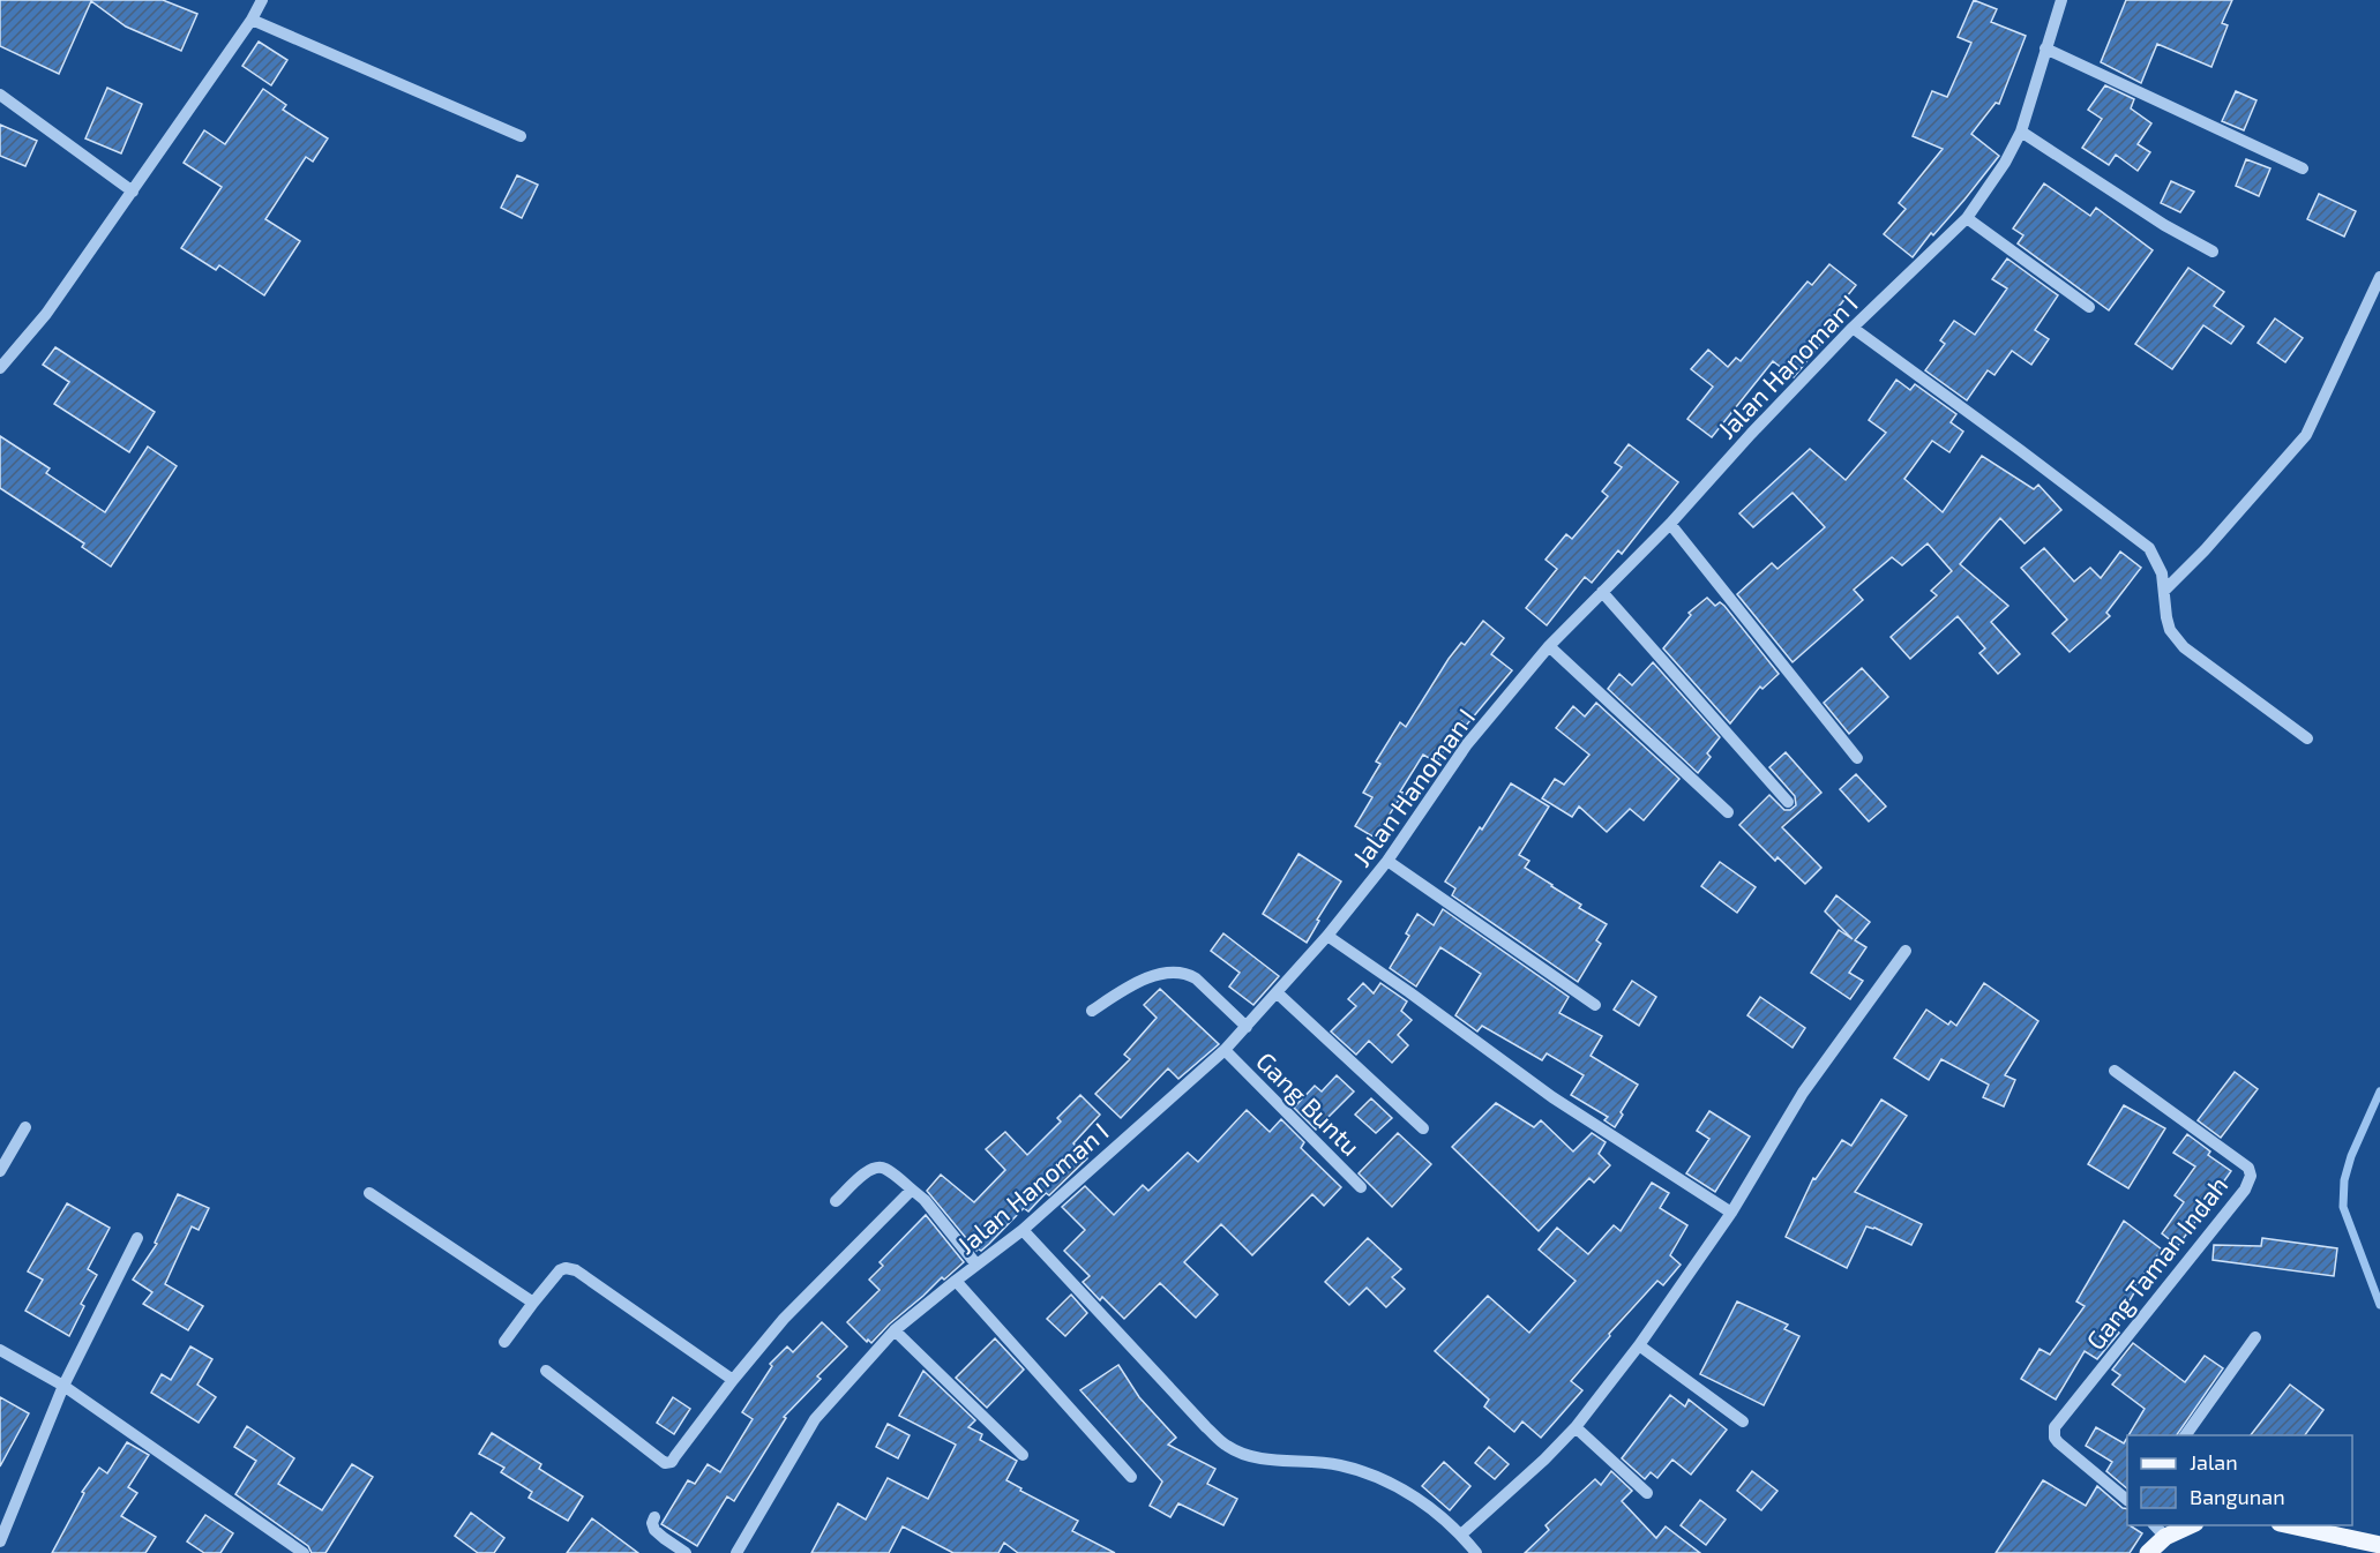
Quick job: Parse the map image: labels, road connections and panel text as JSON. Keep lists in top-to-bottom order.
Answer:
{
  "streets": {
    "street": ["Jalan Hanoman I", "Gang Buntu", "Gang Taman Indah"]
  },
  "crossings": [
    ["Jalan Hanoman I", "Gang Buntu"]
  ],
  "legend": ["Jalan", "Bangunan"]
}
